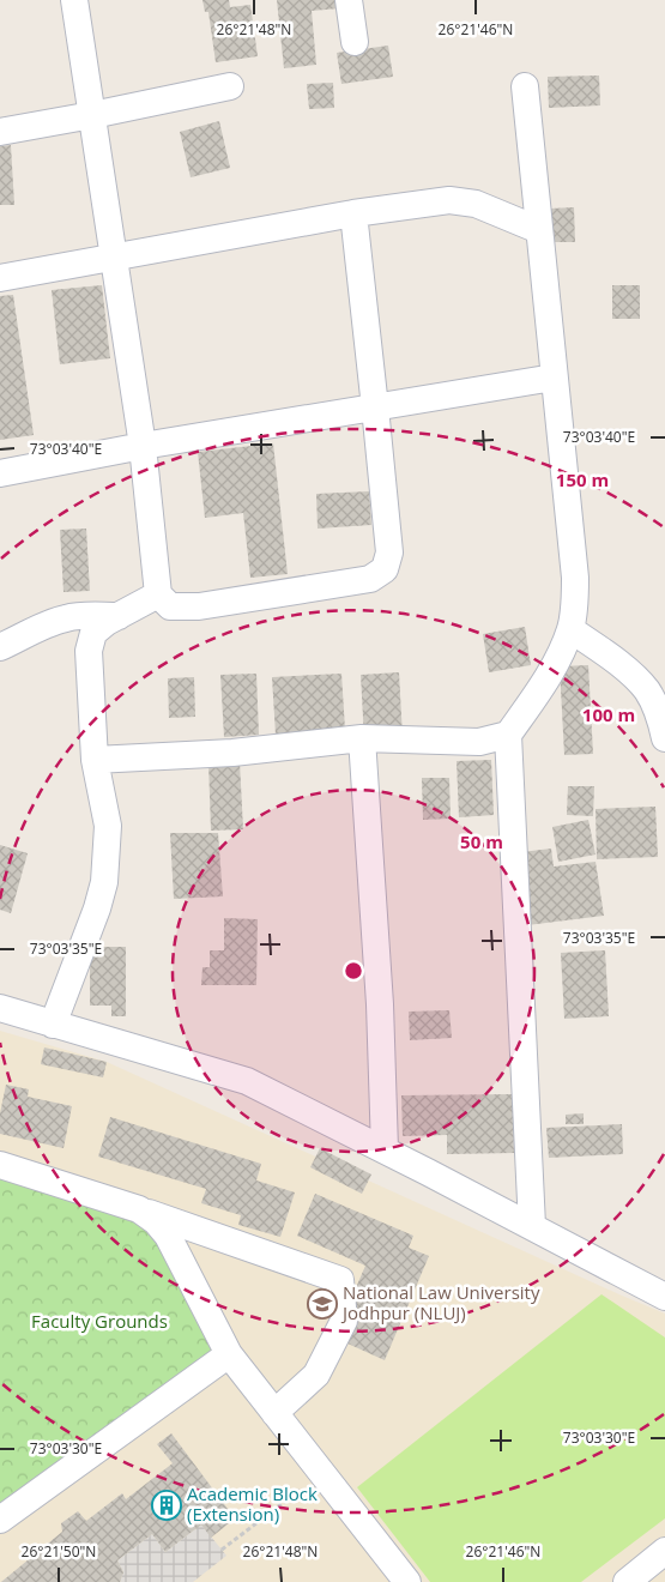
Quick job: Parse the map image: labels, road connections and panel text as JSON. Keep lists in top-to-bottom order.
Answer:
{
  "parks": ["Faculty Grounds"],
  "places": {
    "school or university": ["National Law University Jodhpur (NLUJ)"],
    "building": ["Academic Block (Extension)"]
  },
  "coordinates": [
    "26°21'48\"N",
    "26°21'46\"N",
    "73°03'40\"E",
    "73°03'35\"E",
    "73°03'30\"E",
    "26°21'50\"N"
  ],
  "rings": ["150 m", "100 m", "50 m"]
}
